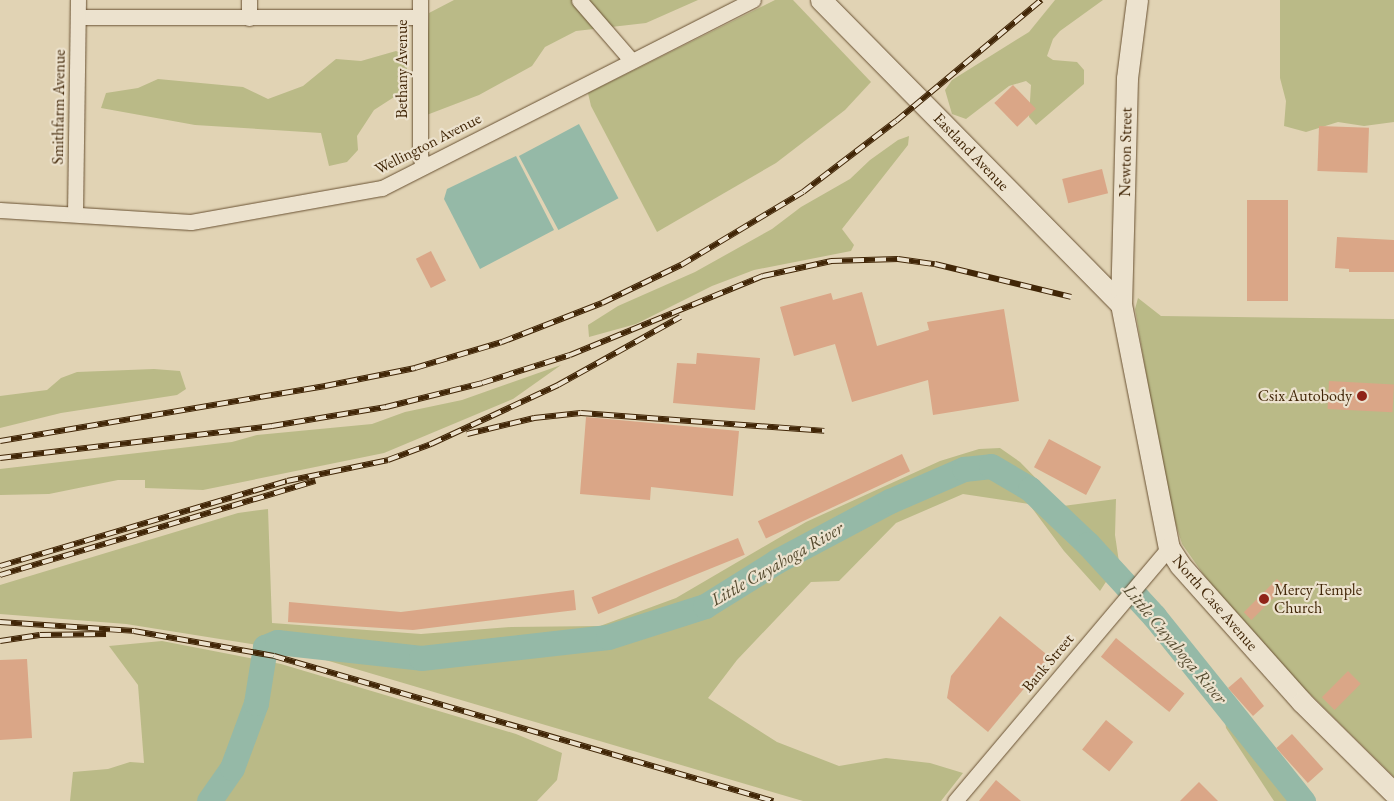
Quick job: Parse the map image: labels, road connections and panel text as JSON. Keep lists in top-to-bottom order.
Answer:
{
  "streets": {
    "street": [
      "Bethany Avenue",
      "Smithfarm Avenue",
      "Wellington Avenue",
      "Eastland Avenue",
      "Newton Street",
      "North Case Avenue",
      "Bank Street"
    ]
  },
  "crossings": [
    ["Bethany Avenue", "Wellington Avenue"],
    ["Smithfarm Avenue", "Wellington Avenue"],
    ["Eastland Avenue", "Newton Street"],
    ["Eastland Avenue", "North Case Avenue"],
    ["Newton Street", "North Case Avenue"],
    ["North Case Avenue", "Bank Street"]
  ],
  "water": ["Little Cuyahoga River"],
  "places": ["Csix Autobody", "Mercy Temple Church"]
}
